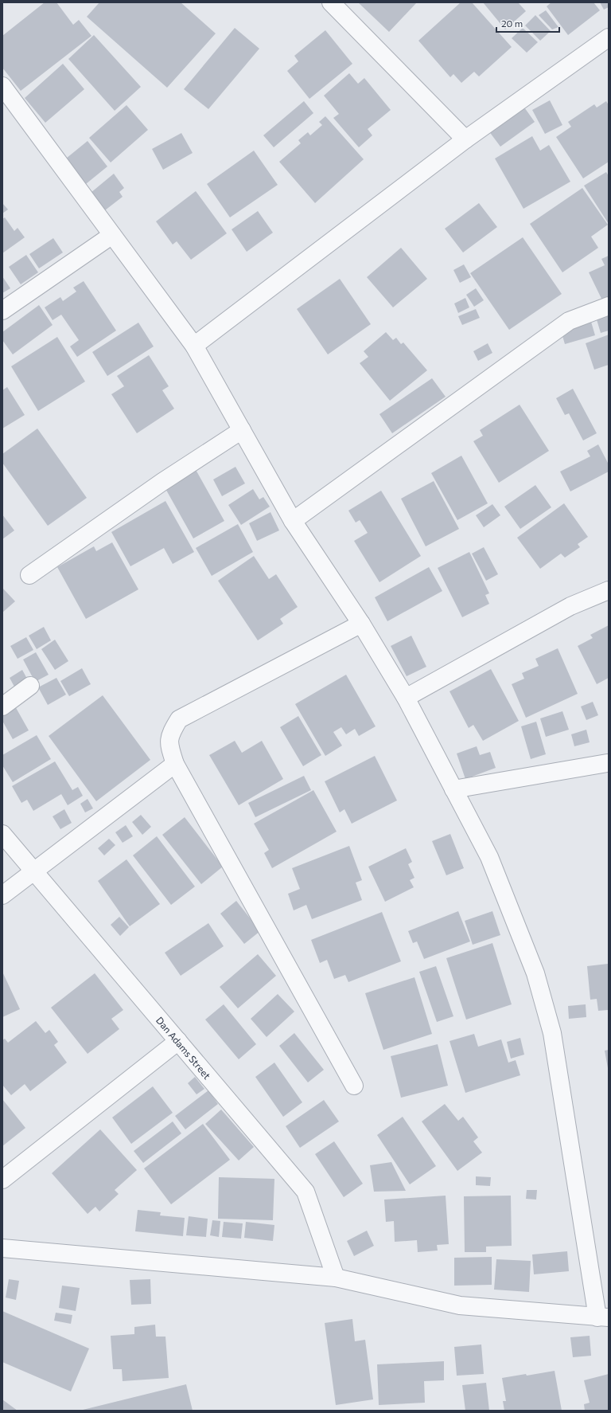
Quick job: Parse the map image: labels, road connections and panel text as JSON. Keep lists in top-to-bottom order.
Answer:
{
  "streets": {
    "street": ["Dan Adams Street"]
  },
  "scale_bar": "20 m"
}
